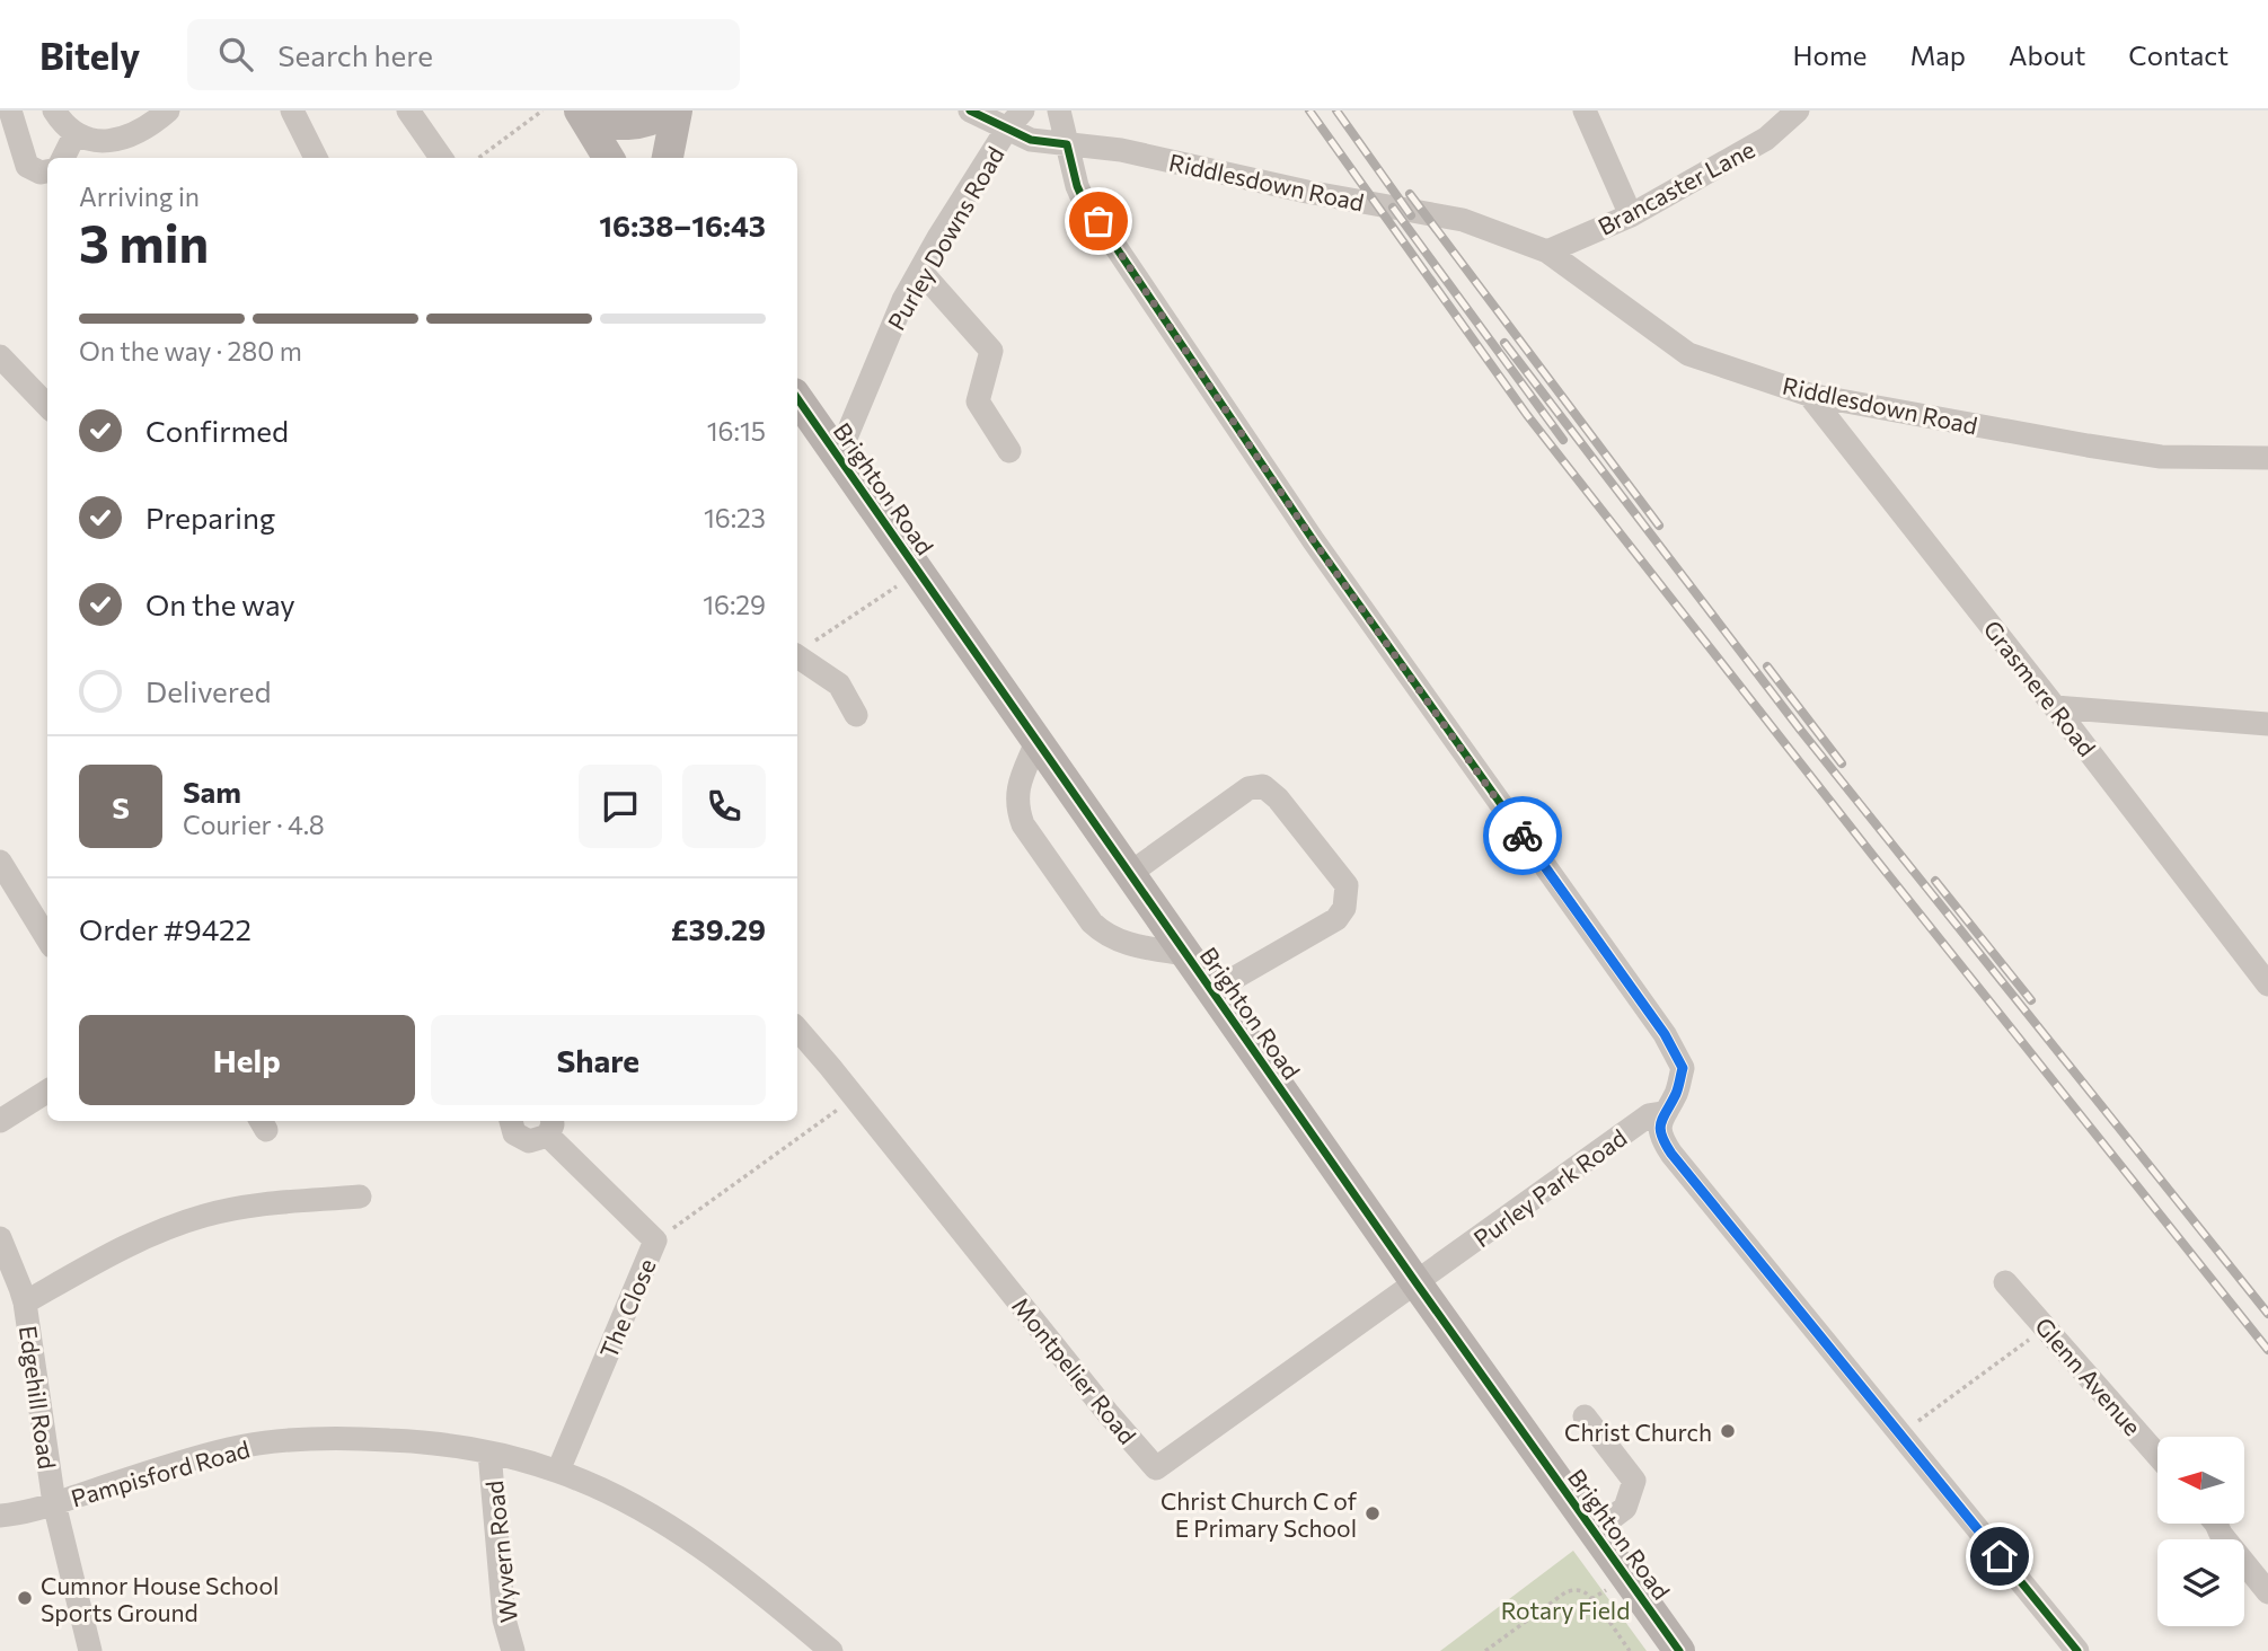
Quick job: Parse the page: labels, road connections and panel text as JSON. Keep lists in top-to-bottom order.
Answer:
{
  "streets": {
    "main road": ["Brighton Road"],
    "street": [
      "Riddlesdown Road",
      "Brancaster Lane",
      "Purley Downs Road",
      "Grasmere Road",
      "Purley Park Road",
      "The Close",
      "Montpelier Road",
      "Glenn Avenue",
      "Edgehill Road",
      "Pampisford Road",
      "Wyvern Road"
    ]
  },
  "crossings": [
    ["Riddlesdown Road", "Brancaster Lane"],
    ["Riddlesdown Road", "Purley Downs Road"],
    ["Riddlesdown Road", "Grasmere Road"],
    ["Purley Downs Road", "Brighton Road"],
    ["Brighton Road", "Purley Park Road"],
    ["Brighton Road", "Montpelier Road"],
    ["Purley Park Road", "Montpelier Road"],
    ["The Close", "Pampisford Road"],
    ["Edgehill Road", "Pampisford Road"],
    ["Pampisford Road", "Wyvern Road"]
  ],
  "parks": ["Rotary Field"],
  "places": ["Christ Church", "Christ Church C of E Primary School", "Cumnor House School Sports Ground"],
  "north": "left",
  "page": {
    "header": "Bitely",
    "search": "Search here",
    "nav": [
      "Home",
      "Map",
      "About",
      "Contact"
    ],
    "heading": ["3 min", "Arriving in", "16:38–16:43"],
    "panel": [
      "Sam",
      "Courier · 4.8",
      "Order #9422",
      "£39.29"
    ],
    "bar": "On the way · 280 m",
    "list": [
      ["Confirmed", "16:15"],
      ["Preparing", "16:23"],
      ["On the way", "16:29"],
      "Delivered"
    ],
    "round": "S",
    "buttons": ["Help", "Share"]
  }
}
